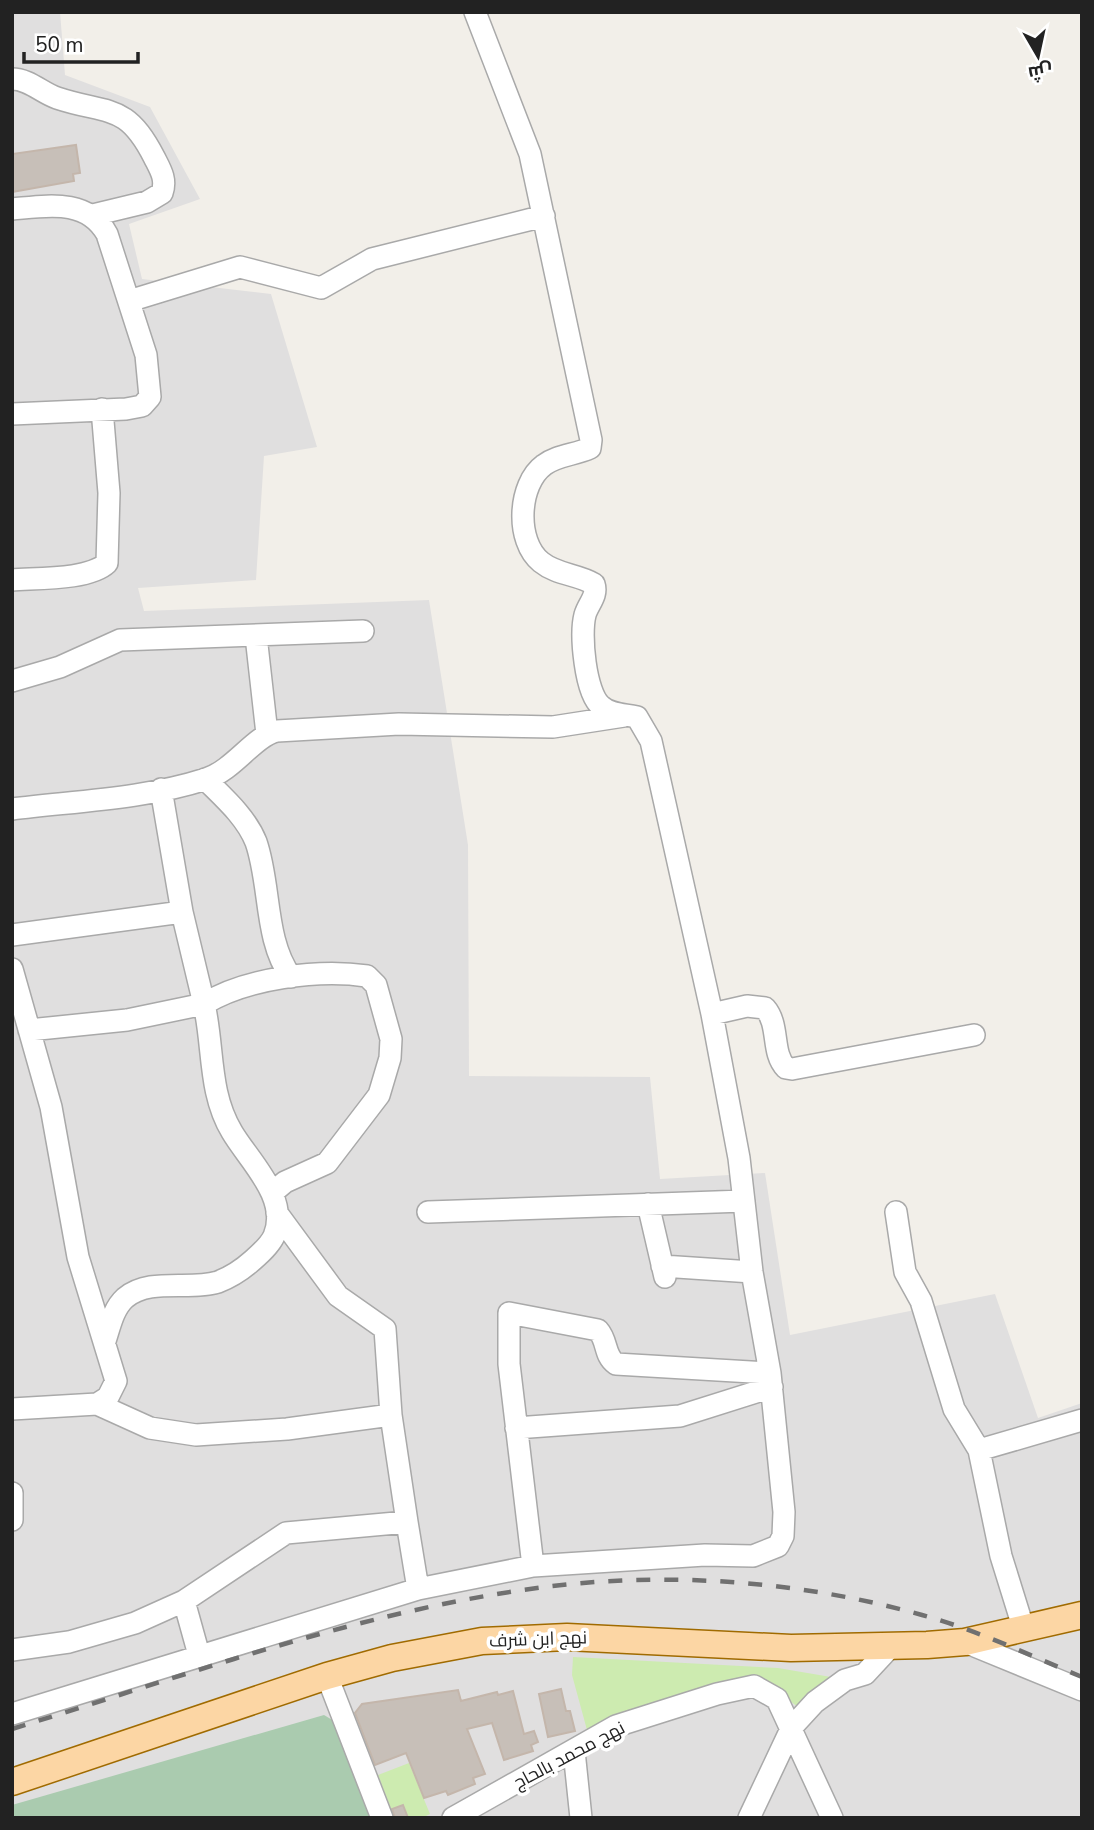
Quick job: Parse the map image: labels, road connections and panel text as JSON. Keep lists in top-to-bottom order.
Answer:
{
  "streets": {
    "main road": ["نهج ابن شرف"],
    "street": ["نهج محمد بالحاج"]
  },
  "scale_bar": "50 m",
  "north": "bottom"
}
